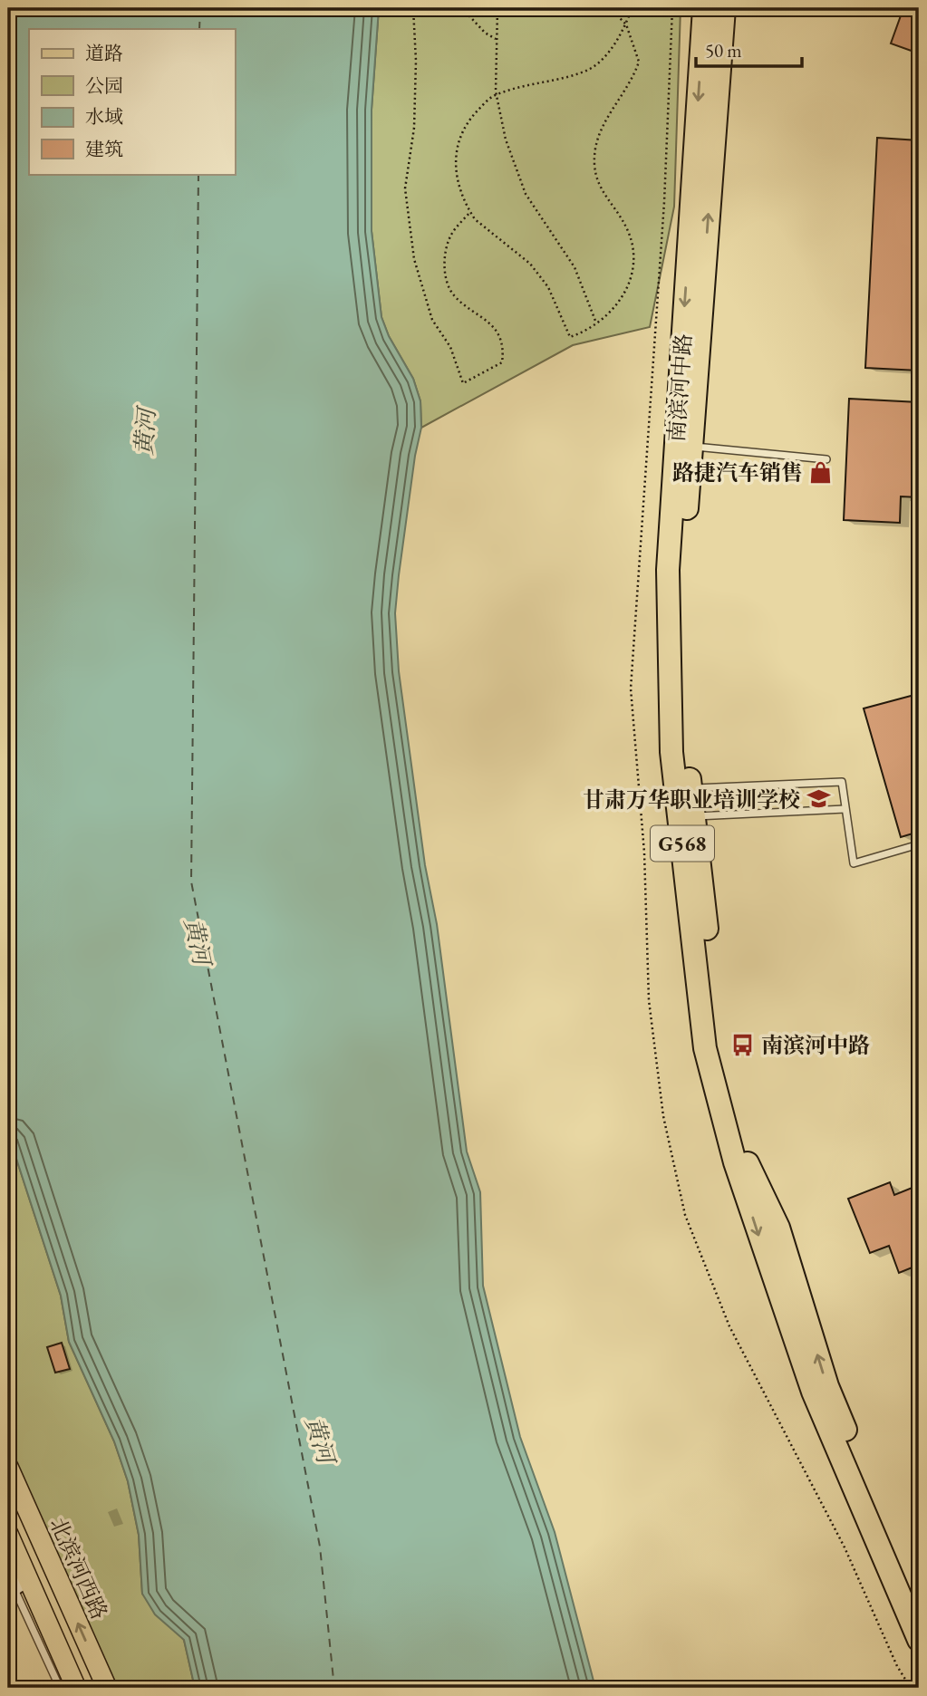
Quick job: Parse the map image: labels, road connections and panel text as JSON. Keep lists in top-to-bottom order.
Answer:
{
  "streets": {
    "highway": ["南滨河中路", "G568"],
    "main road": ["北滨河西路"]
  },
  "water": ["黄河"],
  "places": {
    "shop": ["路捷汽车销售"],
    "school or university": ["甘肃万华职业培训学校"],
    "bus stop": ["南滨河中路"]
  },
  "legend": [
    "道路",
    "公园",
    "水域",
    "建筑"
  ],
  "scale_bar": "50 m"
}
